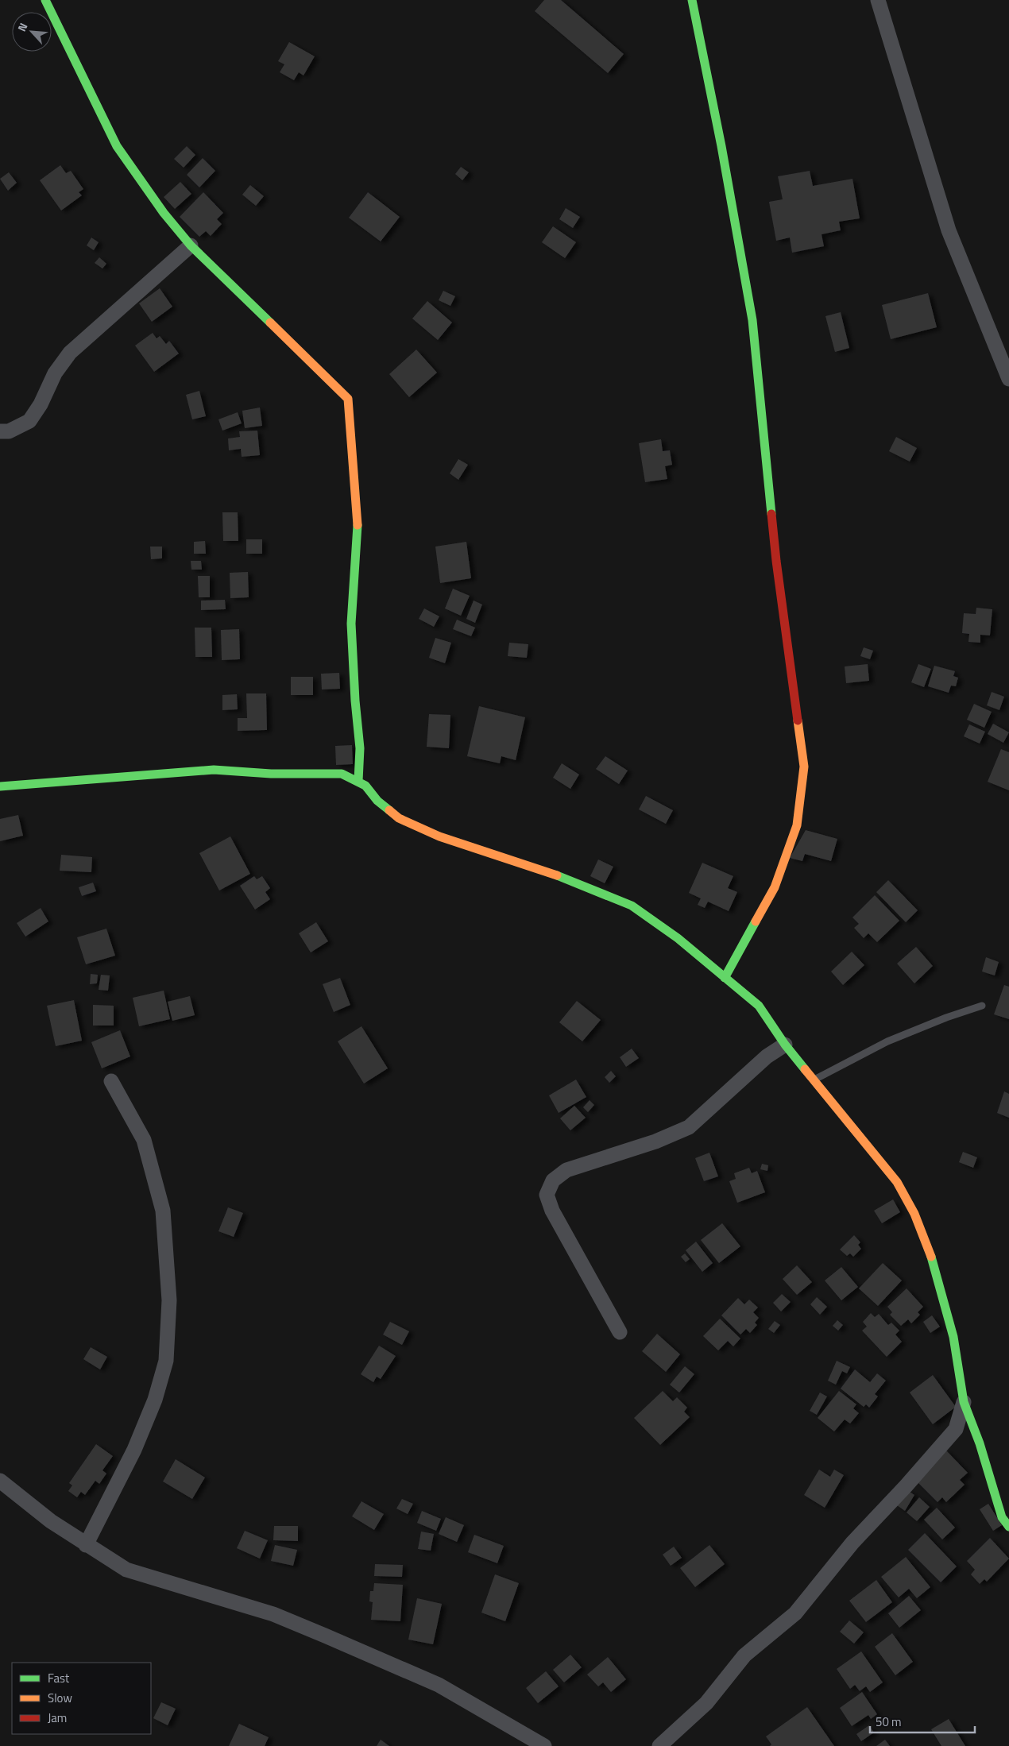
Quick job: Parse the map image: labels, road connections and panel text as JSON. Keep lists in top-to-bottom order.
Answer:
{
  "legend": ["Fast", "Slow", "Jam"],
  "scale_bar": "50 m",
  "north": "top left"
}
